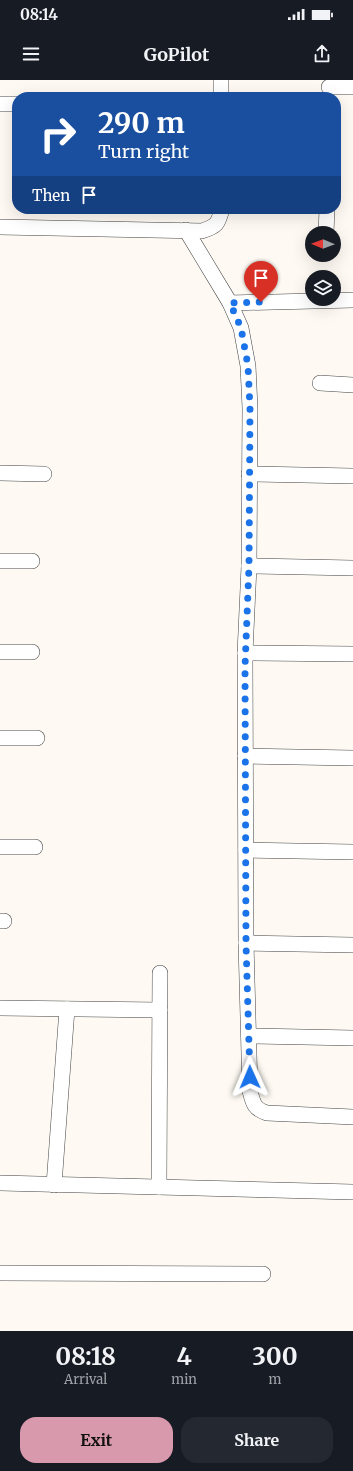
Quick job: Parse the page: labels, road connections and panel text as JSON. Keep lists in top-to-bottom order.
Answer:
{
  "north": "left",
  "page": {
    "status": "08:14",
    "header": "GoPilot",
    "turn": ["290 m", "Turn right"],
    "then": "Then",
    "eta": [
      "08:18",
      "Arrival",
      "4",
      "min",
      "300",
      "m"
    ],
    "buttons": ["Exit", "Share"]
  }
}
